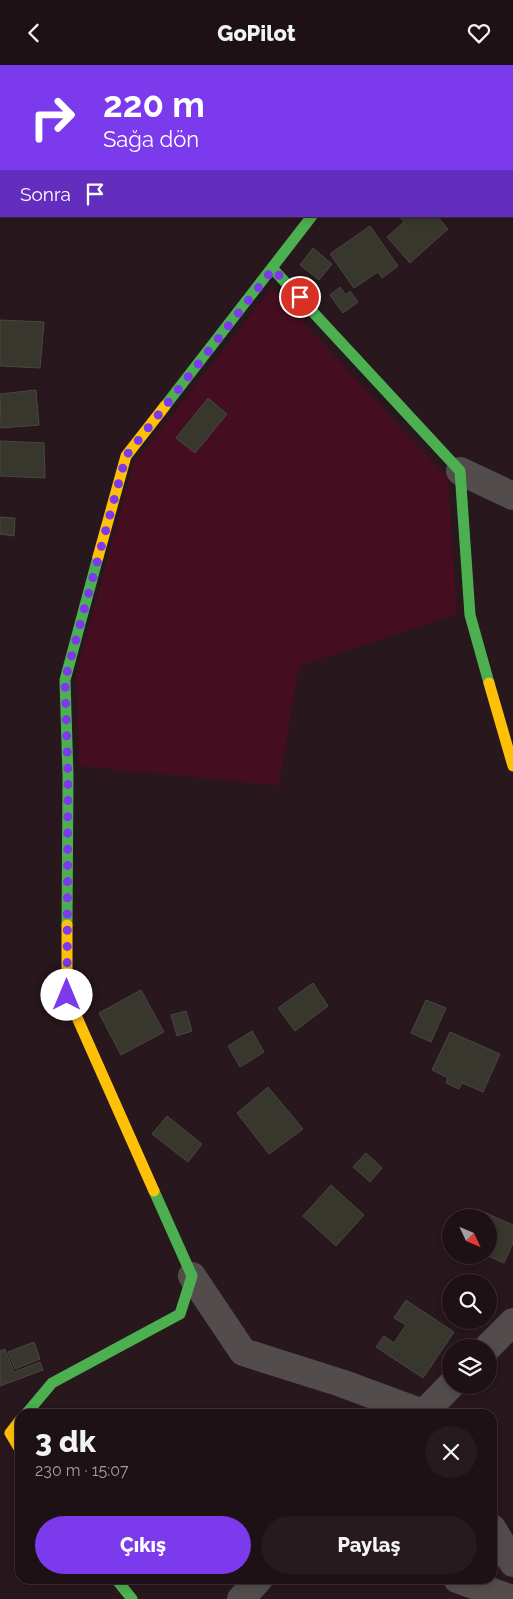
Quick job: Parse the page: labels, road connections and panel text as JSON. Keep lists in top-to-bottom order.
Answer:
{
  "north": "bottom right",
  "page": {
    "header": "GoPilot",
    "turn": ["220 m", "Sağa dön"],
    "then": "Sonra",
    "heading": ["3 dk", "230 m · 15:07"],
    "buttons": ["Çıkış", "Paylaş"]
  }
}
